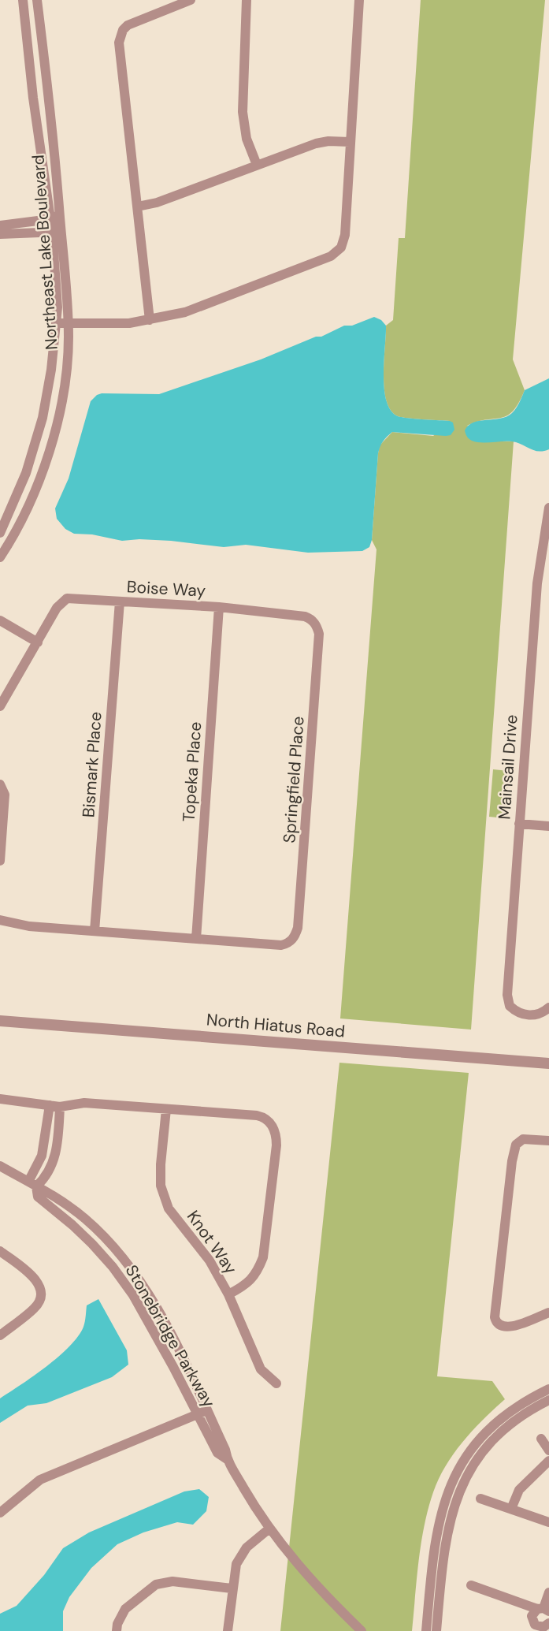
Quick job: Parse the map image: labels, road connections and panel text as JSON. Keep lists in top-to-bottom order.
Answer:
{
  "streets": {
    "street": [
      "Northeast Lake Boulevard",
      "Boise Way",
      "Bismark Place",
      "Mainsail Drive",
      "Topeka Place",
      "Springfield Place",
      "North Hiatus Road",
      "Knot Way",
      "Stonebridge Parkway"
    ]
  },
  "crossings": [
    ["Boise Way", "Bismark Place"],
    ["Boise Way", "Topeka Place"],
    ["Boise Way", "Springfield Place"],
    ["Topeka Place", "Springfield Place"]
  ]
}
